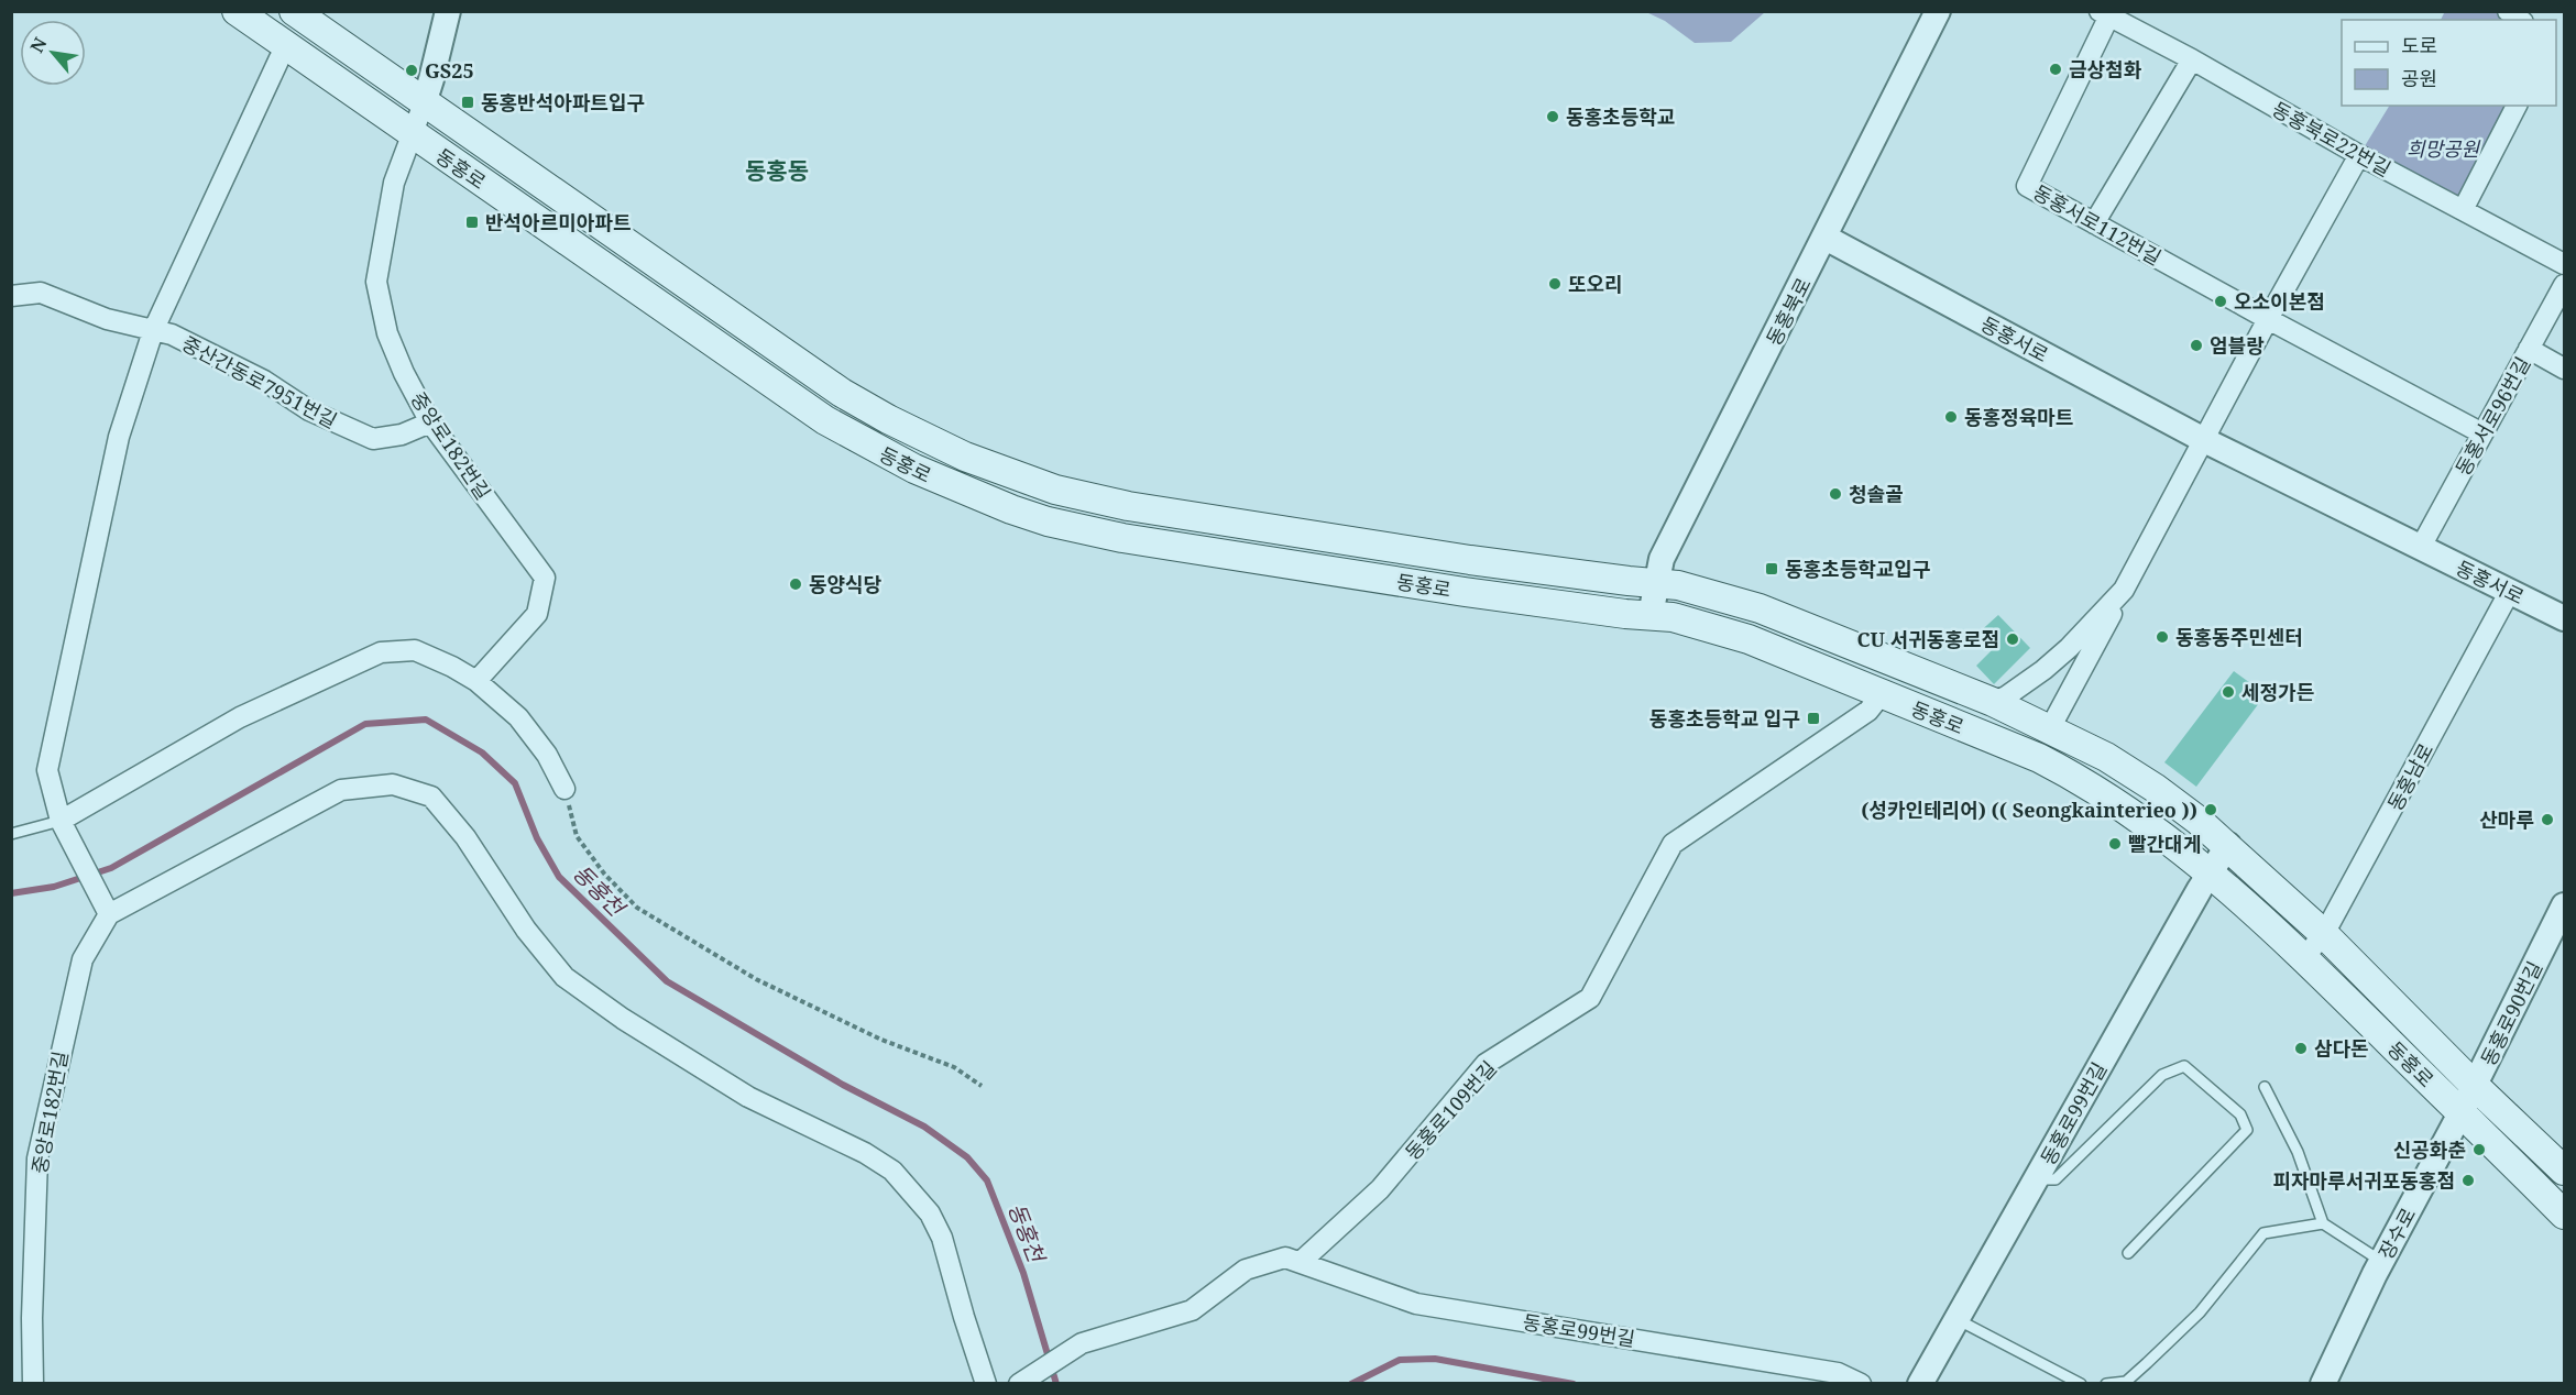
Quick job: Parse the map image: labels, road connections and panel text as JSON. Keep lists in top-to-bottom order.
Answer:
{
  "streets": {
    "main road": ["동홍로"],
    "street": [
      "동홍북로22번길",
      "동홍서로112번길",
      "동홍북로",
      "동홍서로",
      "중산간동로7951번길",
      "동홍서로96번길",
      "중앙로182번길",
      "동홍남로",
      "동홍로90번길",
      "동홍로109번길",
      "동홍로99번길",
      "장수로"
    ]
  },
  "crossings": [
    ["동홍북로22번길", "동홍서로112번길"],
    ["동홍로", "동홍북로"],
    ["동홍로", "동홍서로"],
    ["동홍로", "중앙로182번길"],
    ["동홍로", "동홍남로"],
    ["동홍로", "동홍로90번길"],
    ["동홍로", "동홍로109번길"],
    ["동홍로", "동홍로99번길"],
    ["동홍로", "장수로"],
    ["동홍북로", "동홍서로"],
    ["동홍서로", "동홍서로96번길"],
    ["동홍서로", "동홍남로"],
    ["중산간동로7951번길", "중앙로182번길"],
    ["동홍로90번길", "장수로"],
    ["동홍로109번길", "동홍로99번길"]
  ],
  "districts": ["동홍동"],
  "water": ["동홍천"],
  "parks": ["희망공원"],
  "places": {
    "other": [
      "금상첨화",
      "GS25",
      "동홍초등학교",
      "또오리",
      "오소이본점",
      "엄블랑",
      "동홍정육마트",
      "청솔골",
      "동양식당",
      "동홍동주민센터",
      "CU 서귀동홍로점",
      "세정가든",
      "(성카인테리어) (( Seongkainterieo ))",
      "산마루",
      "빨간대게",
      "삼다돈",
      "신공화춘",
      "피자마루서귀포동홍점"
    ],
    "transit": [
      "동홍반석아파트입구",
      "반석아르미아파트",
      "동홍초등학교입구",
      "동홍초등학교 입구"
    ]
  },
  "legend": ["도로", "공원"],
  "north": "top left"
}
